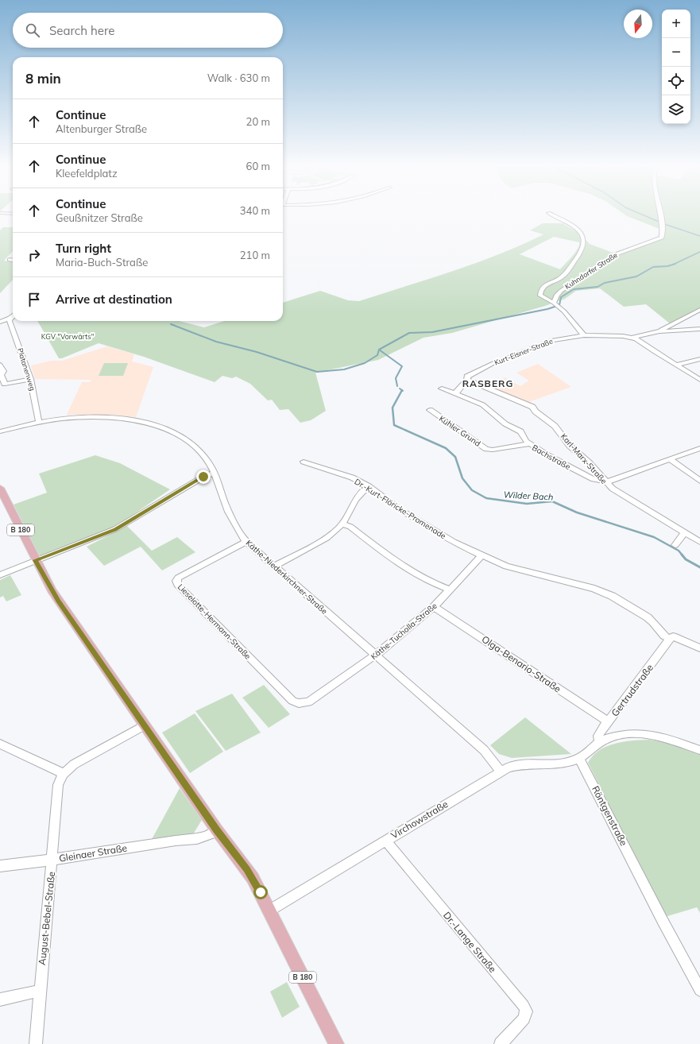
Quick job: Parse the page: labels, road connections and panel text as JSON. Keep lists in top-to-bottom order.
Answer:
{
  "streets": {
    "main road": ["B 180"],
    "street": [
      "Kuhndorfer Straße",
      "Kurt-Eisner-Straße",
      "Platanenweg",
      "Kühler Grund",
      "Bachstraße",
      "Karl-Marx-Straße",
      "Dr.-Kurt-Flöricke-Promenade",
      "Käthe-Niederkirchner-Straße",
      "Lieselotte-Hermann-Straße",
      "Käthe-Tucholla-Straße",
      "Olga-Benario-Straße",
      "Gertrudstraße",
      "Röntgenstraße",
      "Virchowstraße",
      "Gleinaer Straße",
      "August-Bebel-Straße",
      "Dr.-Lange Straße"
    ]
  },
  "crossings": [
    ["Kurt-Eisner-Straße", "Karl-Marx-Straße"],
    ["Platanenweg", "Käthe-Niederkirchner-Straße"],
    ["Kühler Grund", "Bachstraße"],
    ["Bachstraße", "Karl-Marx-Straße"],
    ["Dr.-Kurt-Flöricke-Promenade", "Käthe-Tucholla-Straße"],
    ["Dr.-Kurt-Flöricke-Promenade", "Gertrudstraße"],
    ["B 180", "Virchowstraße"],
    ["B 180", "Gleinaer Straße"],
    ["B 180", "August-Bebel-Straße"],
    ["Käthe-Niederkirchner-Straße", "Lieselotte-Hermann-Straße"],
    ["Käthe-Niederkirchner-Straße", "Käthe-Tucholla-Straße"],
    ["Käthe-Niederkirchner-Straße", "Virchowstraße"],
    ["Lieselotte-Hermann-Straße", "Käthe-Tucholla-Straße"],
    ["Käthe-Tucholla-Straße", "Olga-Benario-Straße"],
    ["Olga-Benario-Straße", "Gertrudstraße"],
    ["Röntgenstraße", "Virchowstraße"],
    ["Virchowstraße", "Dr.-Lange Straße"],
    ["Gleinaer Straße", "August-Bebel-Straße"]
  ],
  "districts": ["RASBERG"],
  "water": ["Wilder Bach"],
  "parks": ["KGV \"Vorwärts\""],
  "north": "bottom",
  "page": {
    "map_buttons": ["+", "−"],
    "search": "Search here",
    "heading": ["8 min", "Walk · 630 m"],
    "list": [
      ["Continue", "Altenburger Straße", "20 m"],
      ["Continue", "Kleefeldplatz", "60 m"],
      ["Continue", "Geußnitzer Straße", "340 m"],
      ["Turn right", "Maria-Buch-Straße", "210 m"],
      "Arrive at destination"
    ]
  }
}
